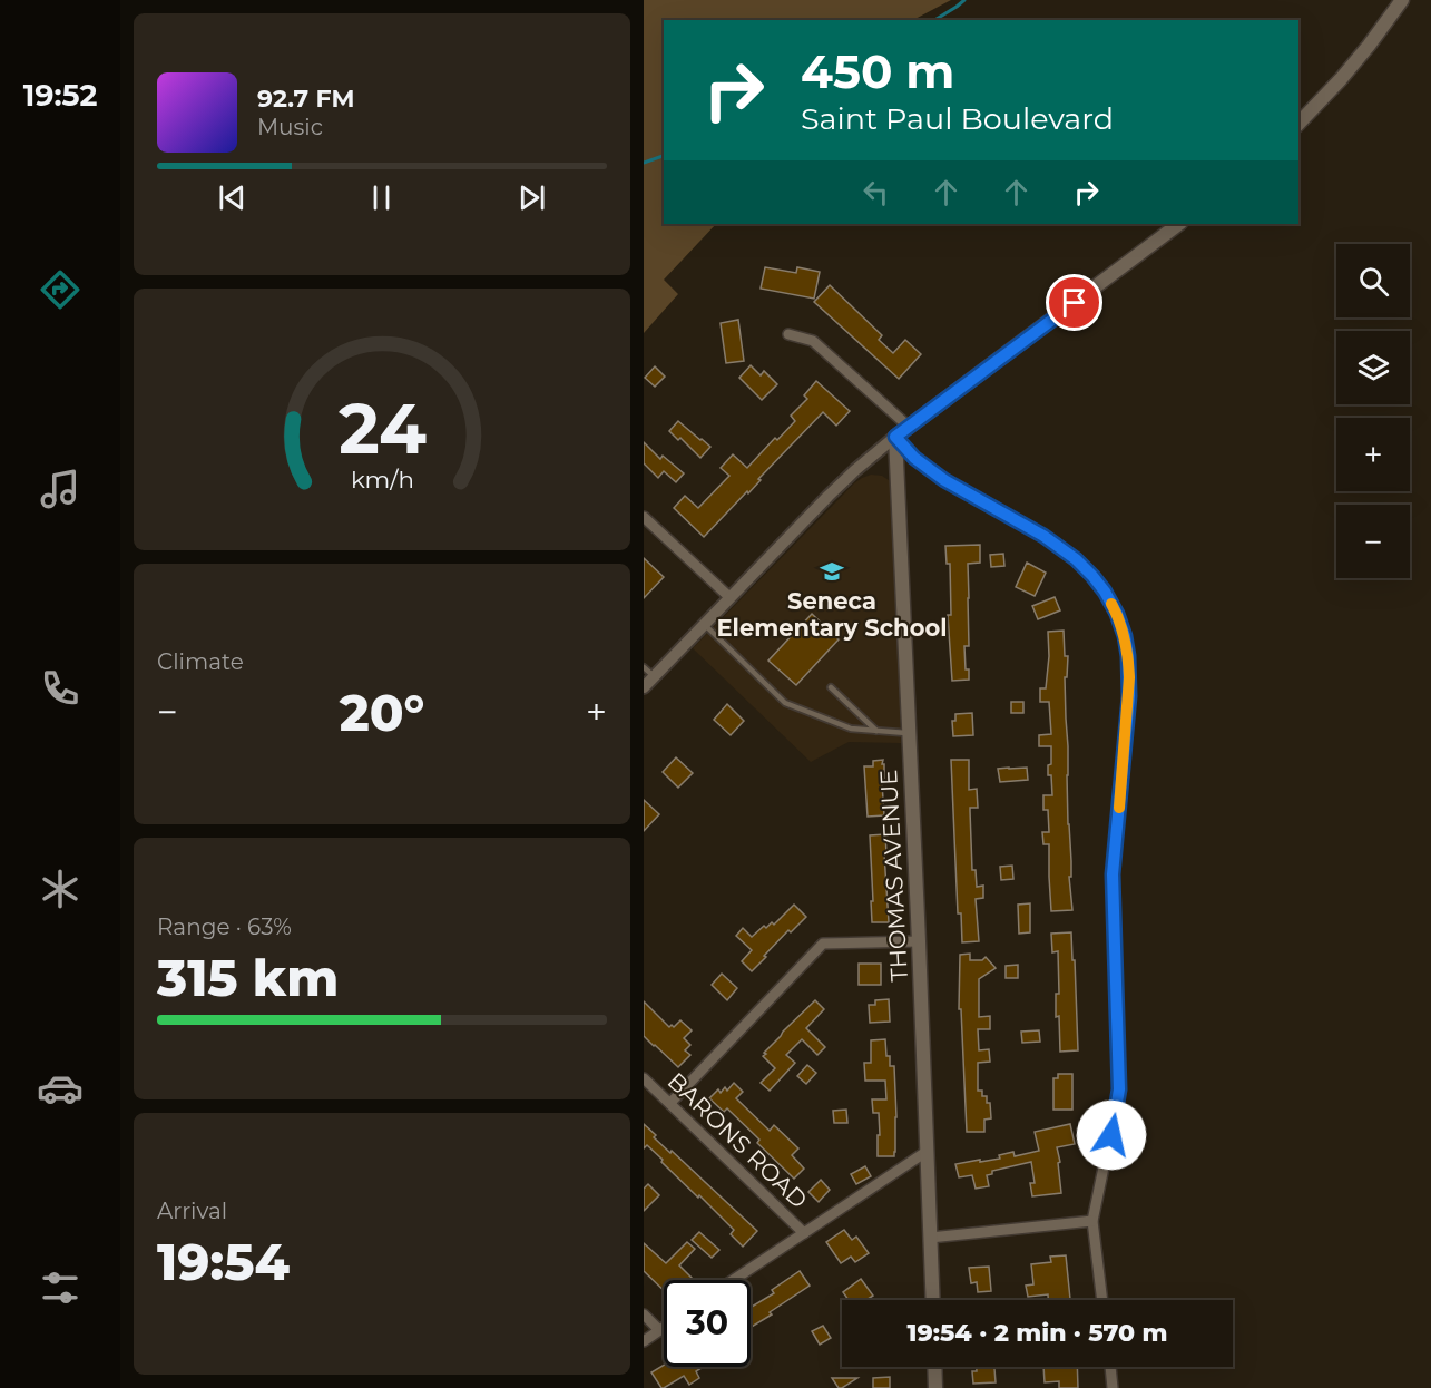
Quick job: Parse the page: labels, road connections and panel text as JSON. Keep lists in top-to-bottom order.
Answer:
{
  "streets": {
    "main road": ["THOMAS AVENUE"],
    "street": ["BARONS ROAD"]
  },
  "places": {
    "school or university": ["Seneca Elementary School"]
  },
  "page": {
    "tabs": "19:52",
    "turn": ["450 m", "Saint Paul Boulevard"],
    "song": ["92.7 FM", "Music"],
    "map_buttons": ["+", "−"],
    "tile": [
      "Climate",
      ["Range · 63%", "315 km"],
      ["Arrival", "19:54"]
    ],
    "heat": ["−", "20°", "+"],
    "limit": "30",
    "trip": "19:54 · 2 min · 570 m",
    "gauge": ["24", "km/h"]
  }
}
